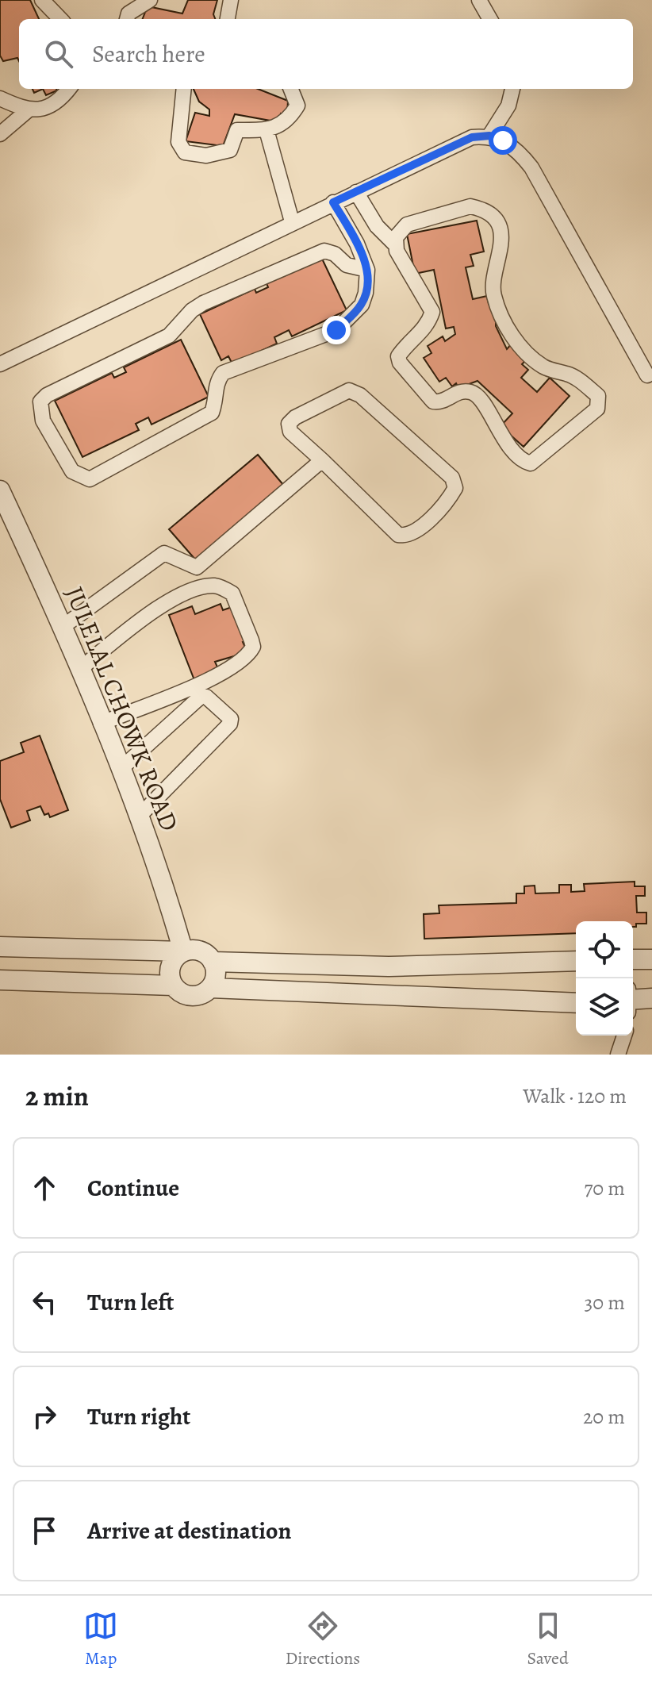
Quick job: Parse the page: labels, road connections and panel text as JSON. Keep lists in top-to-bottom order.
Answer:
{
  "streets": {
    "street": ["JULELAL CHOWK ROAD"]
  },
  "page": {
    "search": "Search here",
    "heading": ["2 min", "Walk · 120 m"],
    "list": [
      ["Continue", "70 m"],
      ["Turn left", "30 m"],
      ["Turn right", "20 m"],
      "Arrive at destination"
    ],
    "nav": ["Map", "Directions", "Saved"]
  }
}
